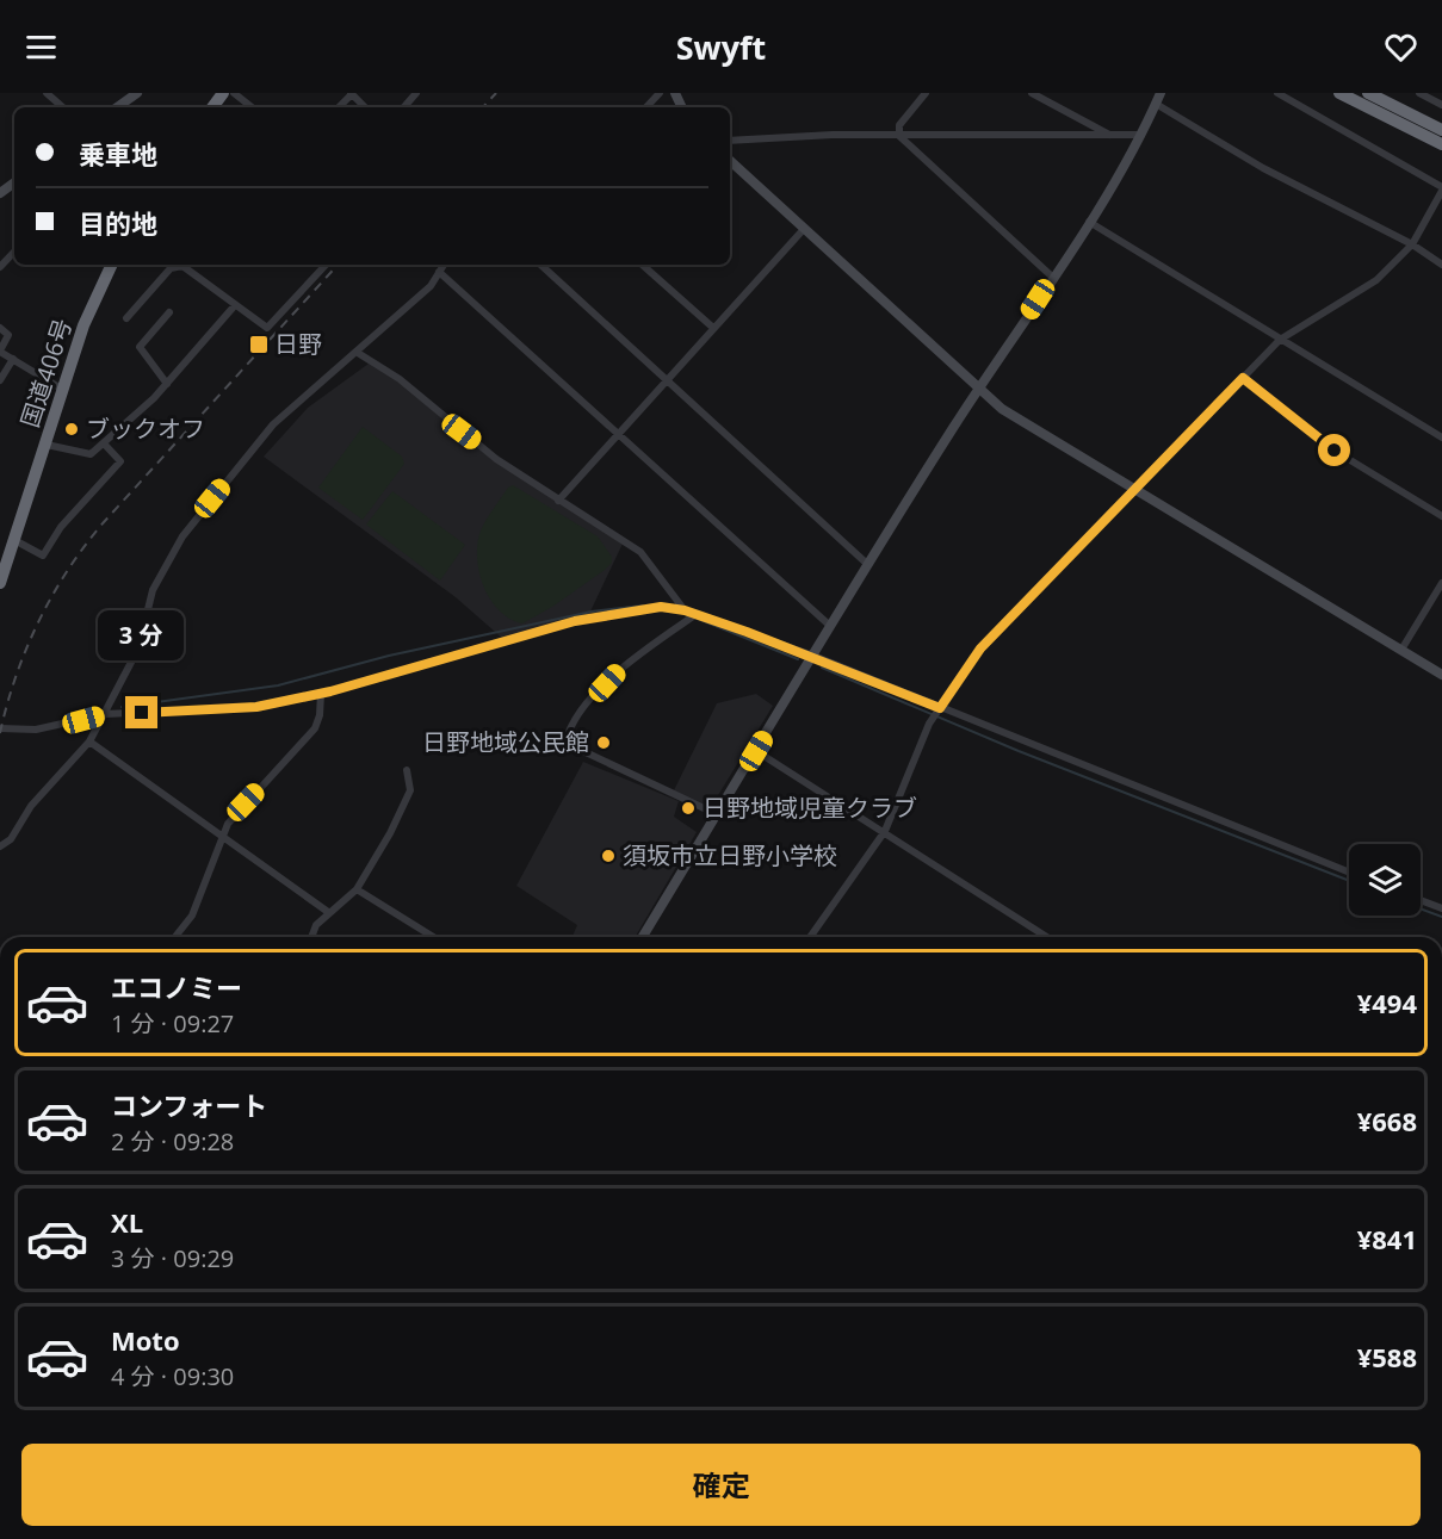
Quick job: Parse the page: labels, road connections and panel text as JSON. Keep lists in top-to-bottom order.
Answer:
{
  "streets": {
    "highway": ["国道406号"]
  },
  "places": {
    "transit": ["日野"],
    "other": [
      "ブックオフ",
      "日野地域公民館",
      "日野地域児童クラブ",
      "須坂市立日野小学校"
    ]
  },
  "page": {
    "header": "Swyft",
    "banner": ["乗車地", "目的地"],
    "bubble": "3 分",
    "list": [
      {
        "name": "エコノミー",
        "note": "1 分 · 09:27",
        "value": "¥494"
      },
      {
        "name": "コンフォート",
        "note": "2 分 · 09:28",
        "value": "¥668"
      },
      {
        "name": "XL",
        "note": "3 分 · 09:29",
        "value": "¥841"
      },
      {
        "name": "Moto",
        "note": "4 分 · 09:30",
        "value": "¥588"
      }
    ],
    "buttons": "確定"
  }
}
